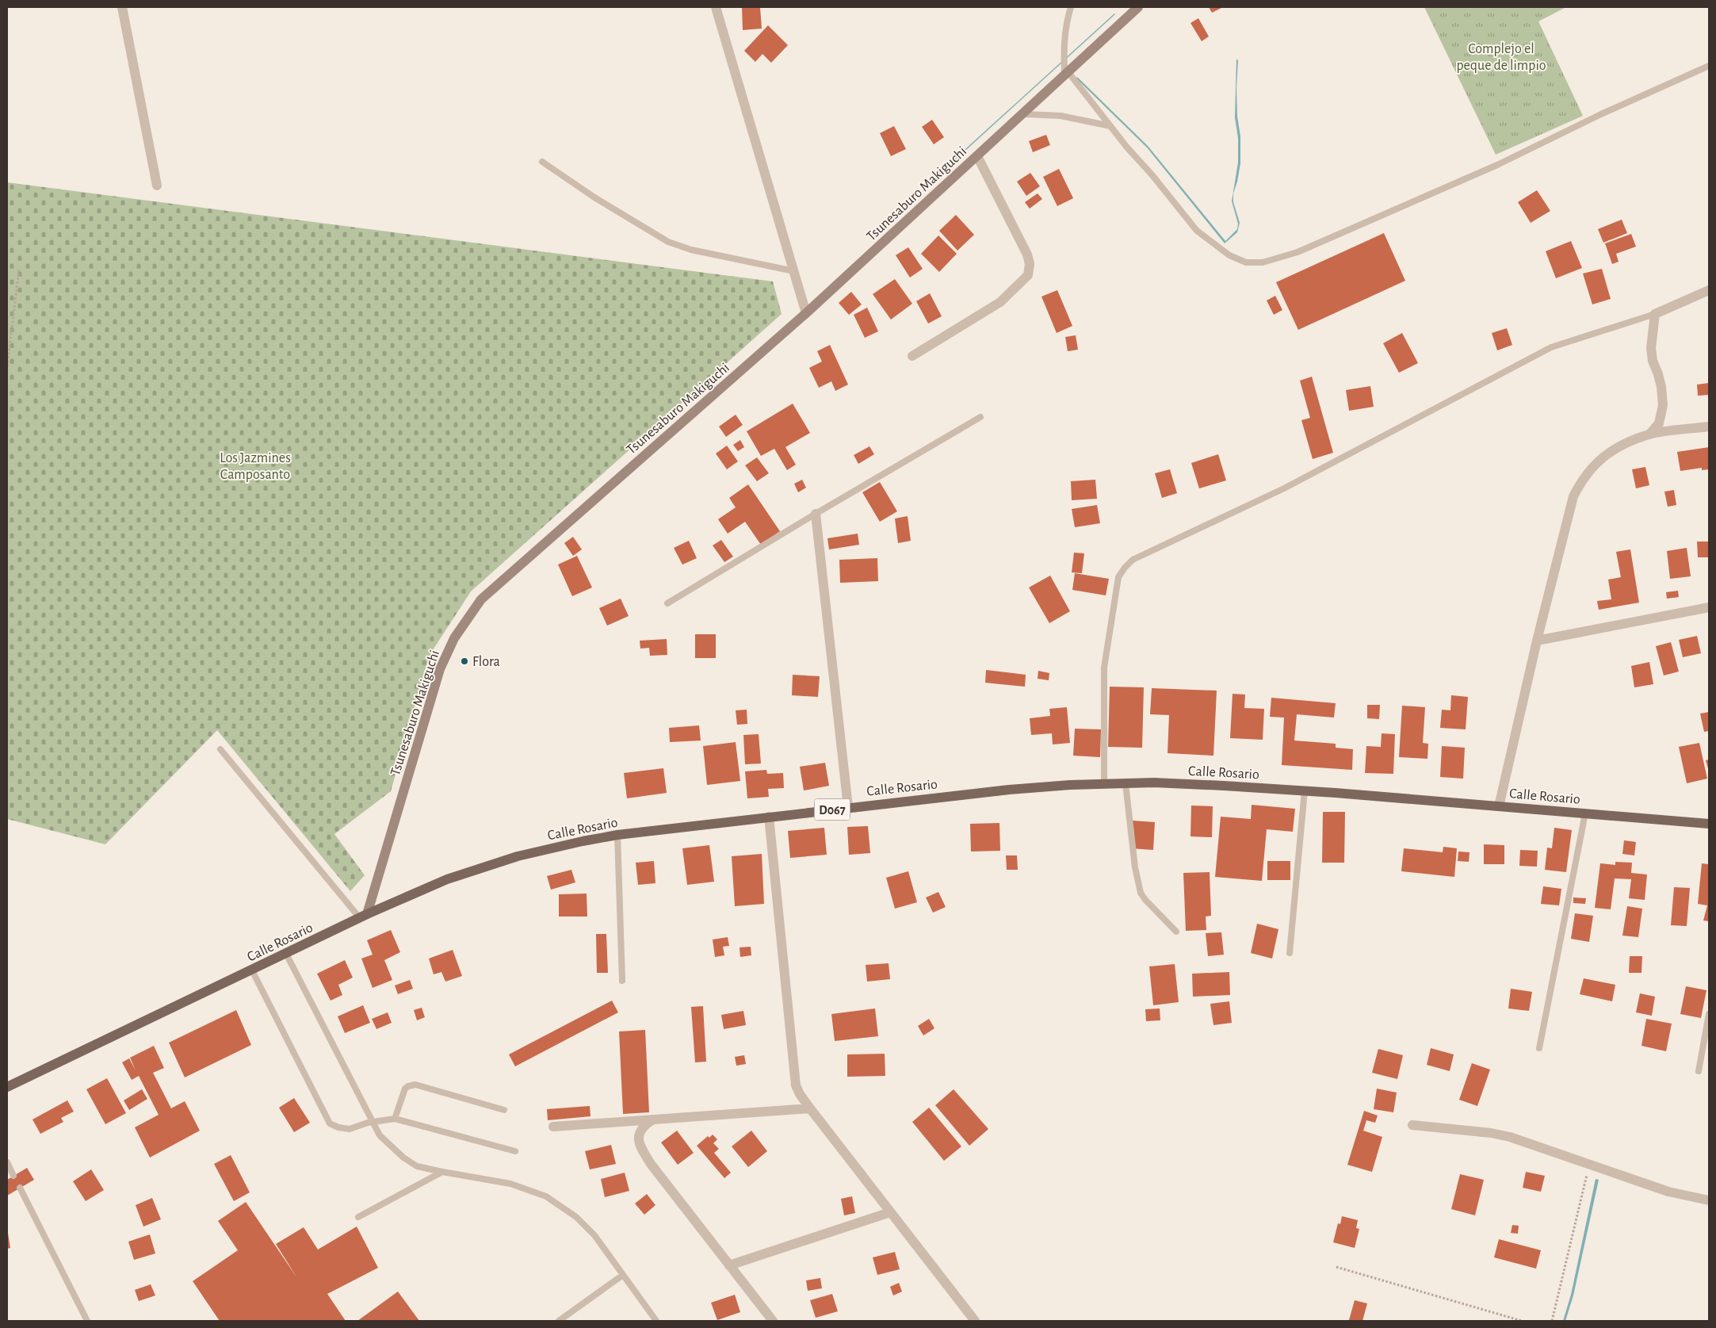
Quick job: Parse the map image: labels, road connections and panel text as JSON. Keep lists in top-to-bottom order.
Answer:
{
  "streets": {
    "main road": ["Calle Rosario", "D067"],
    "street": ["Tsunesaburo Makiguchi"]
  },
  "crossings": [
    ["Tsunesaburo Makiguchi", "Calle Rosario"]
  ],
  "parks": ["Complejo el peque de limpio", "Los Jazmines Camposanto"],
  "places": ["Flora"]
}
